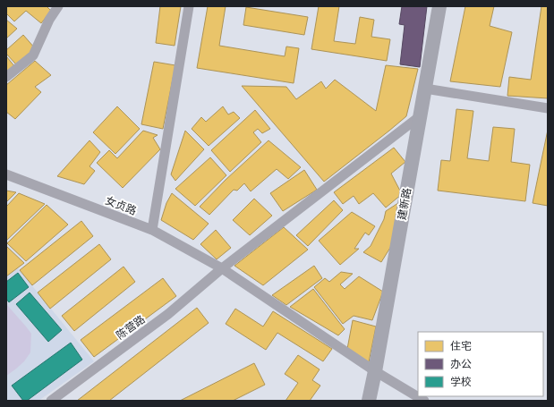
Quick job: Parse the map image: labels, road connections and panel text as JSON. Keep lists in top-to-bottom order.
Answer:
{
  "streets": {
    "street": ["建新路", "女贞路", "陈营路"]
  },
  "crossings": [
    ["建新路", "女贞路"],
    ["建新路", "陈营路"],
    ["女贞路", "陈营路"]
  ],
  "legend": ["住宅", "办公", "学校"]
}
